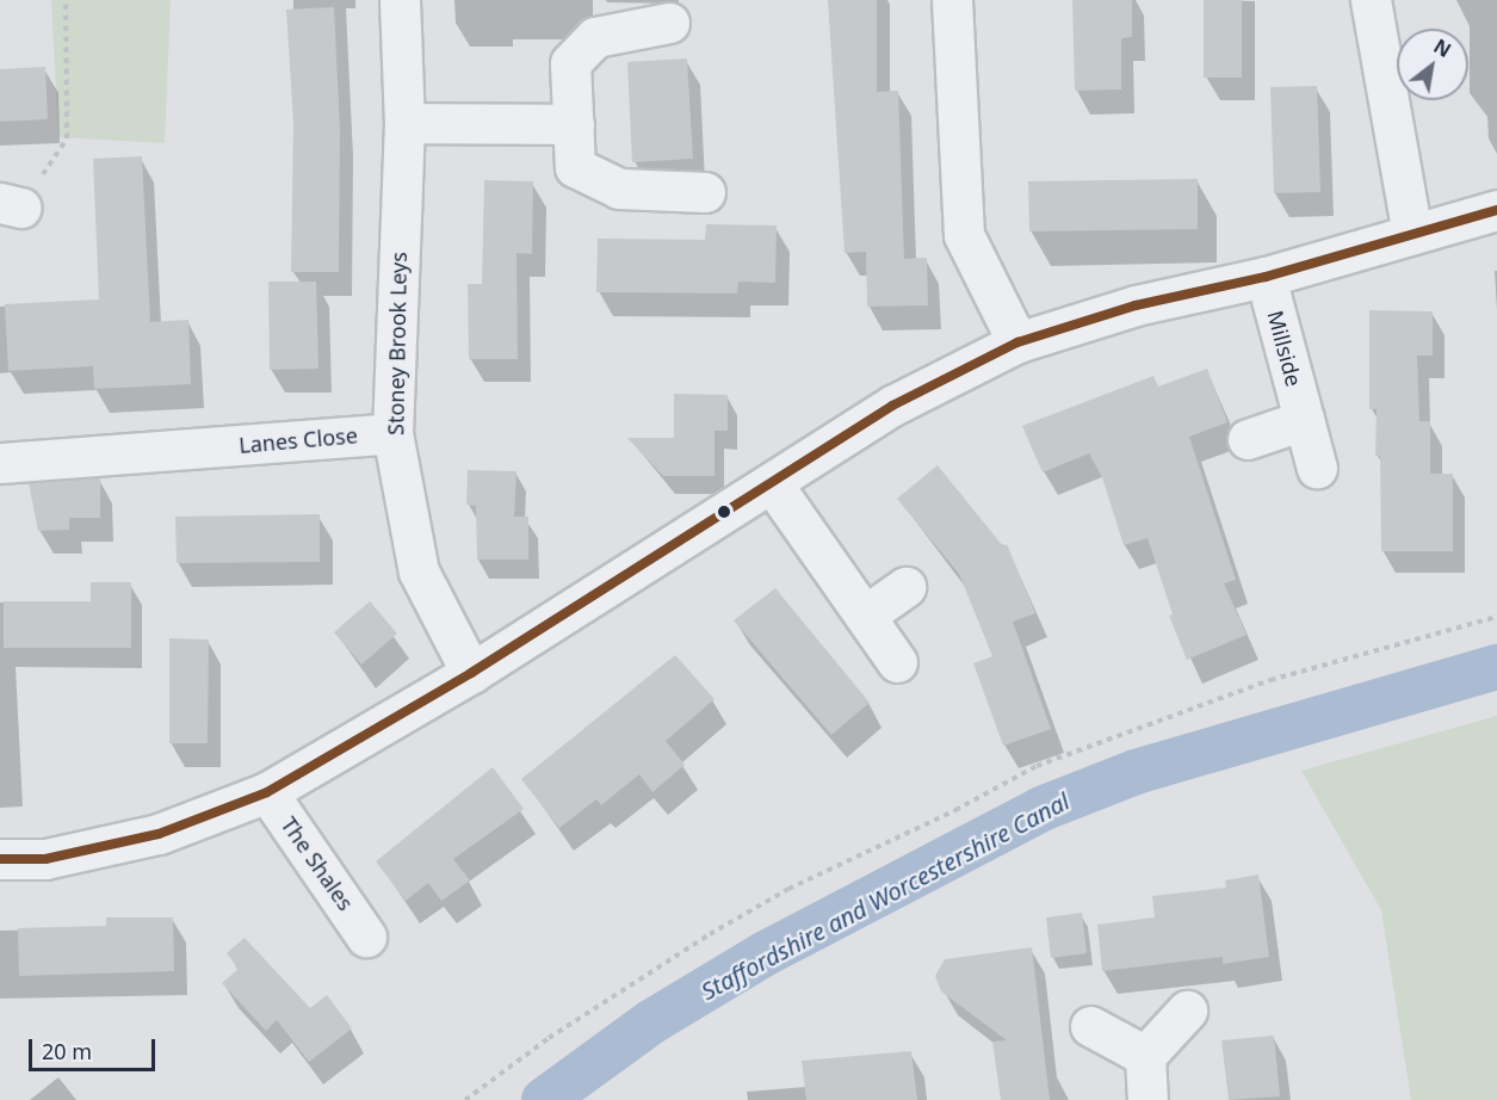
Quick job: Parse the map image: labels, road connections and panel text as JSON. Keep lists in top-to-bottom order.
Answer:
{
  "streets": {
    "street": [
      "Stoney Brook Leys",
      "Millside",
      "Lanes Close",
      "The Shales"
    ]
  },
  "crossings": [
    ["Stoney Brook Leys", "Lanes Close"]
  ],
  "water": ["Staffordshire and Worcestershire Canal"],
  "scale_bar": "20 m",
  "north": "top right"
}
